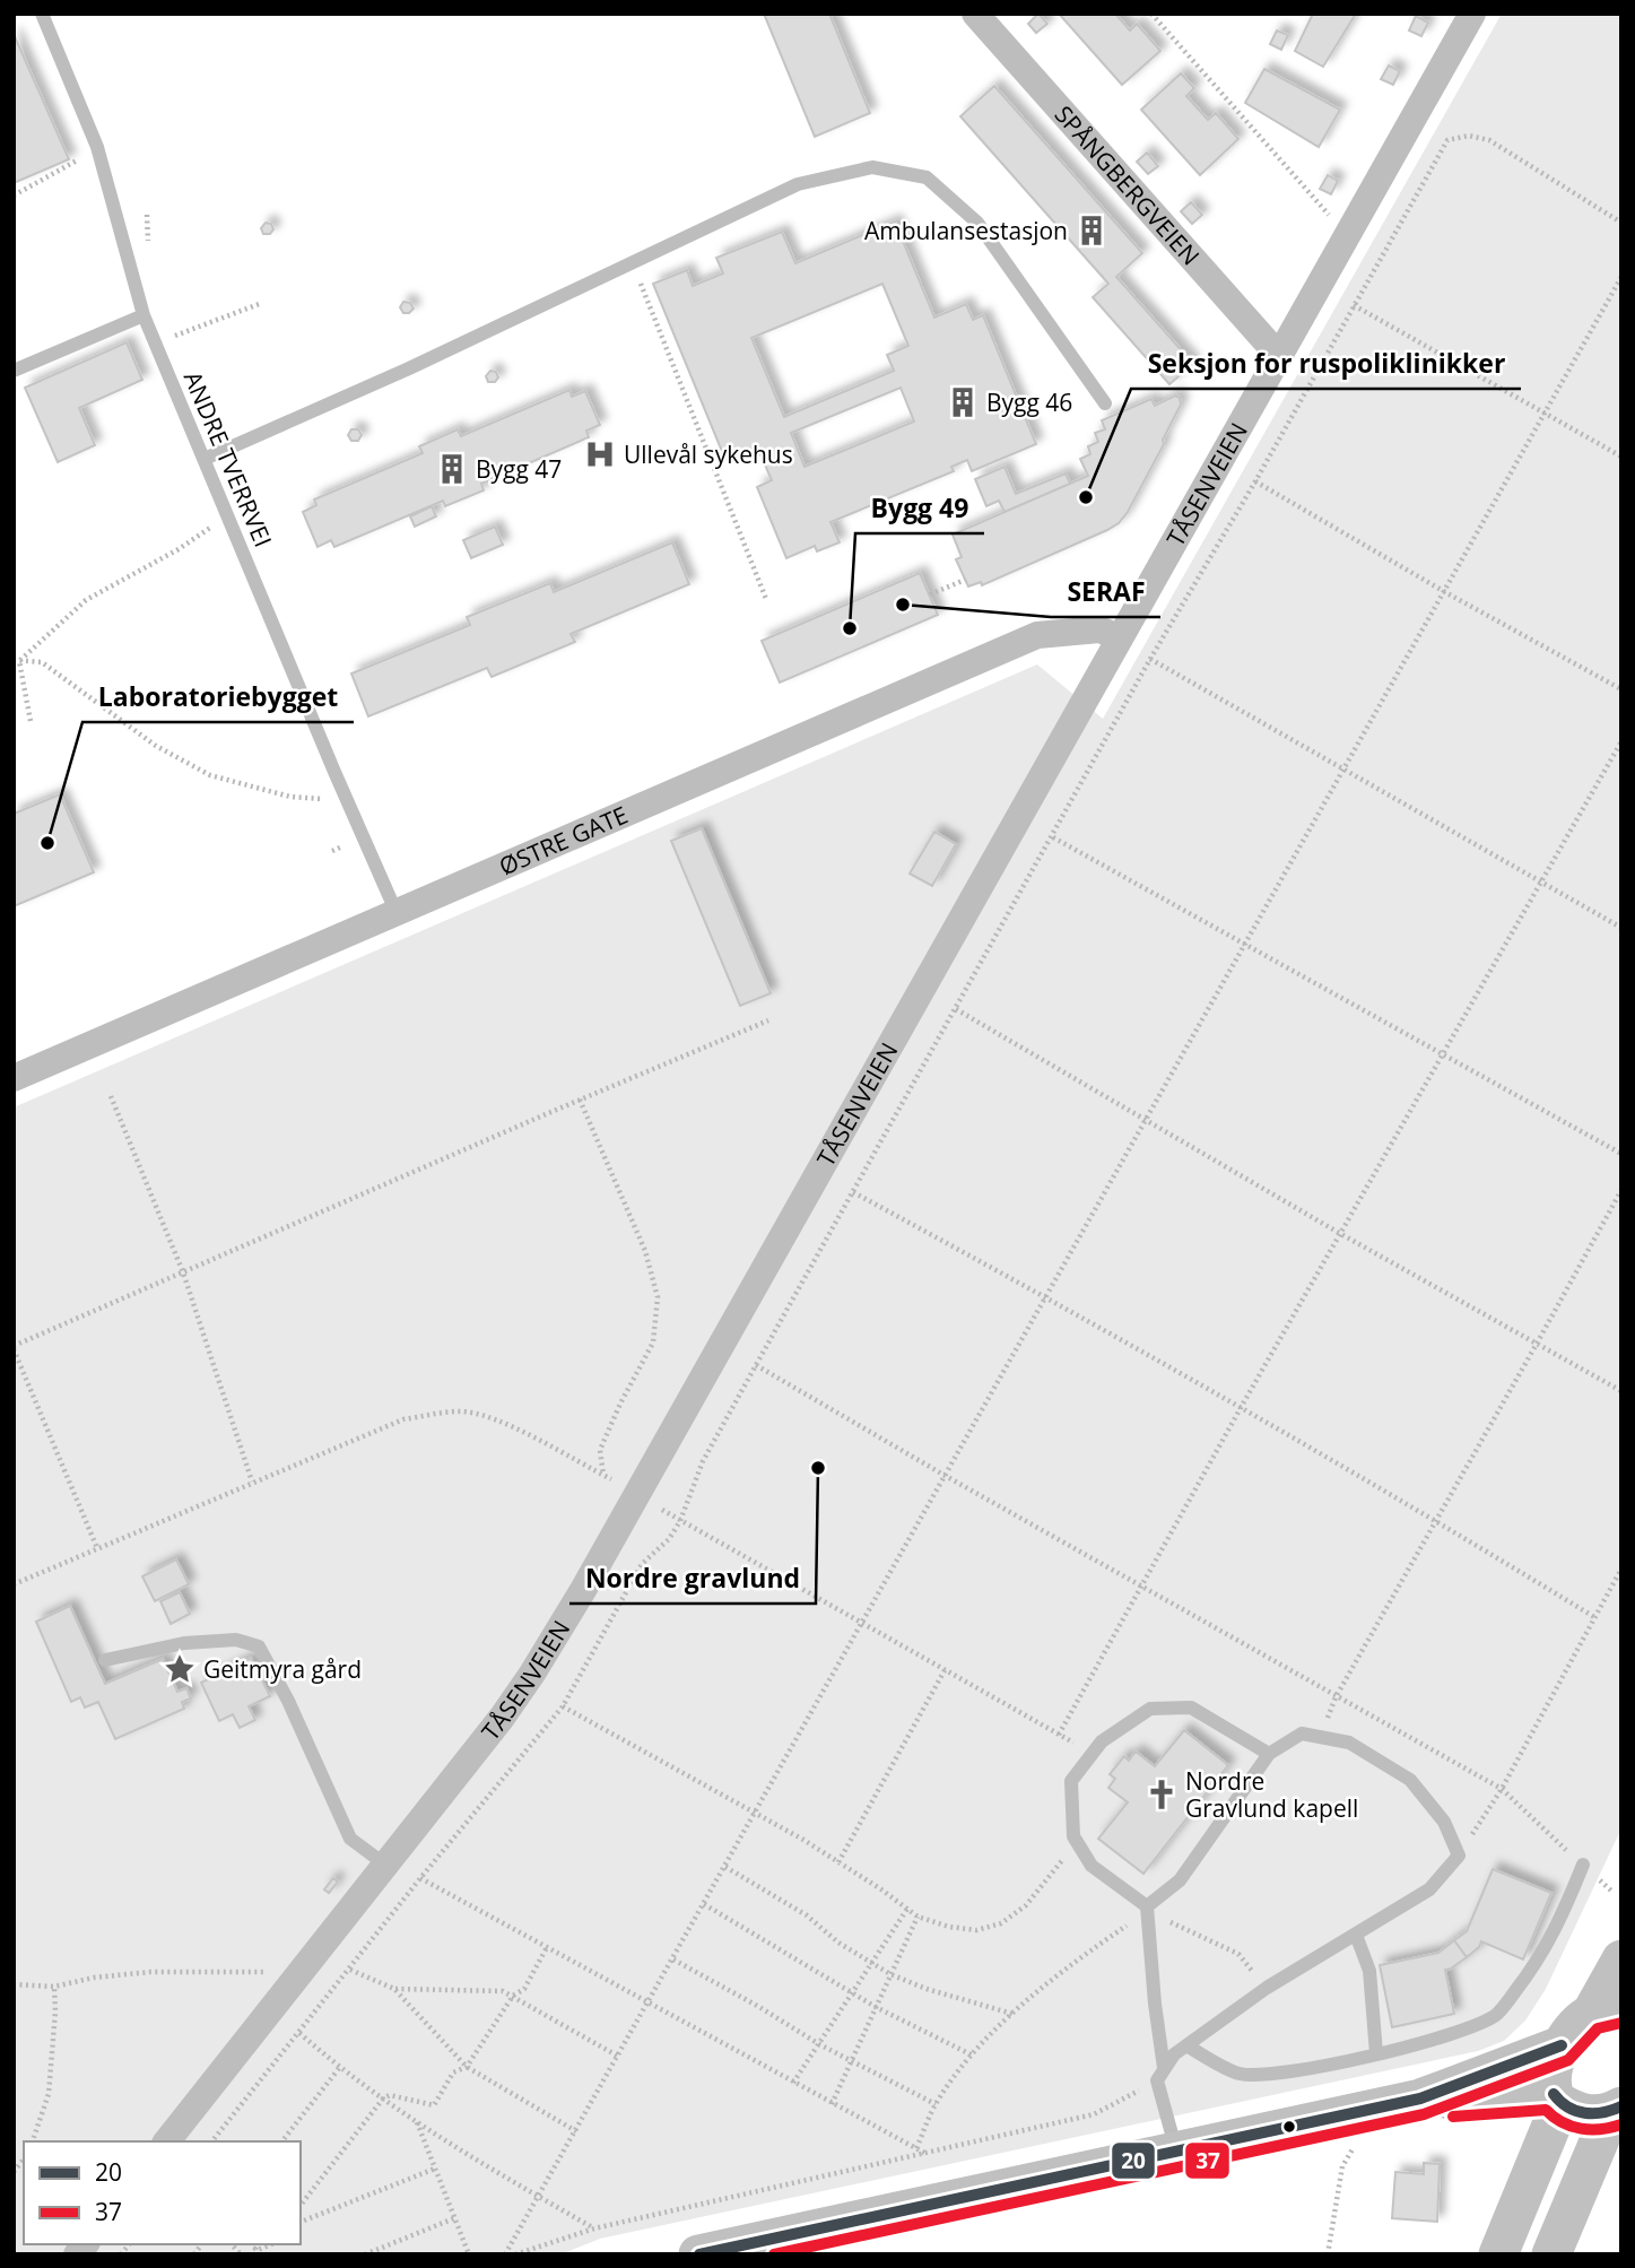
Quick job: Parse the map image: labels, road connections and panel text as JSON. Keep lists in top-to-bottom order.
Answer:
{
  "streets": {
    "street": ["SPÅNGBERGVEIEN", "TÅSENVEIEN", "ØSTRE GATE"],
    "lane": ["ANDRE TVERRVEI"]
  },
  "crossings": [
    ["SPÅNGBERGVEIEN", "TÅSENVEIEN"],
    ["ANDRE TVERRVEI", "ØSTRE GATE"],
    ["TÅSENVEIEN", "ØSTRE GATE"]
  ],
  "places": {
    "building": ["Ambulansestasjon", "Bygg 46", "Bygg 47"],
    "hospital": ["Ullevål sykehus"],
    "other": [
      "Seksjon for ruspoliklinikker",
      "SERAF",
      "Bygg 49",
      "Laboratoriebygget",
      "Nordre gravlund"
    ],
    "place": ["Geitmyra gård"],
    "church": ["Nordre Gravlund kapell"]
  },
  "lines": ["transit line 37", "transit line 20"],
  "legend": ["20", "37"]
}
